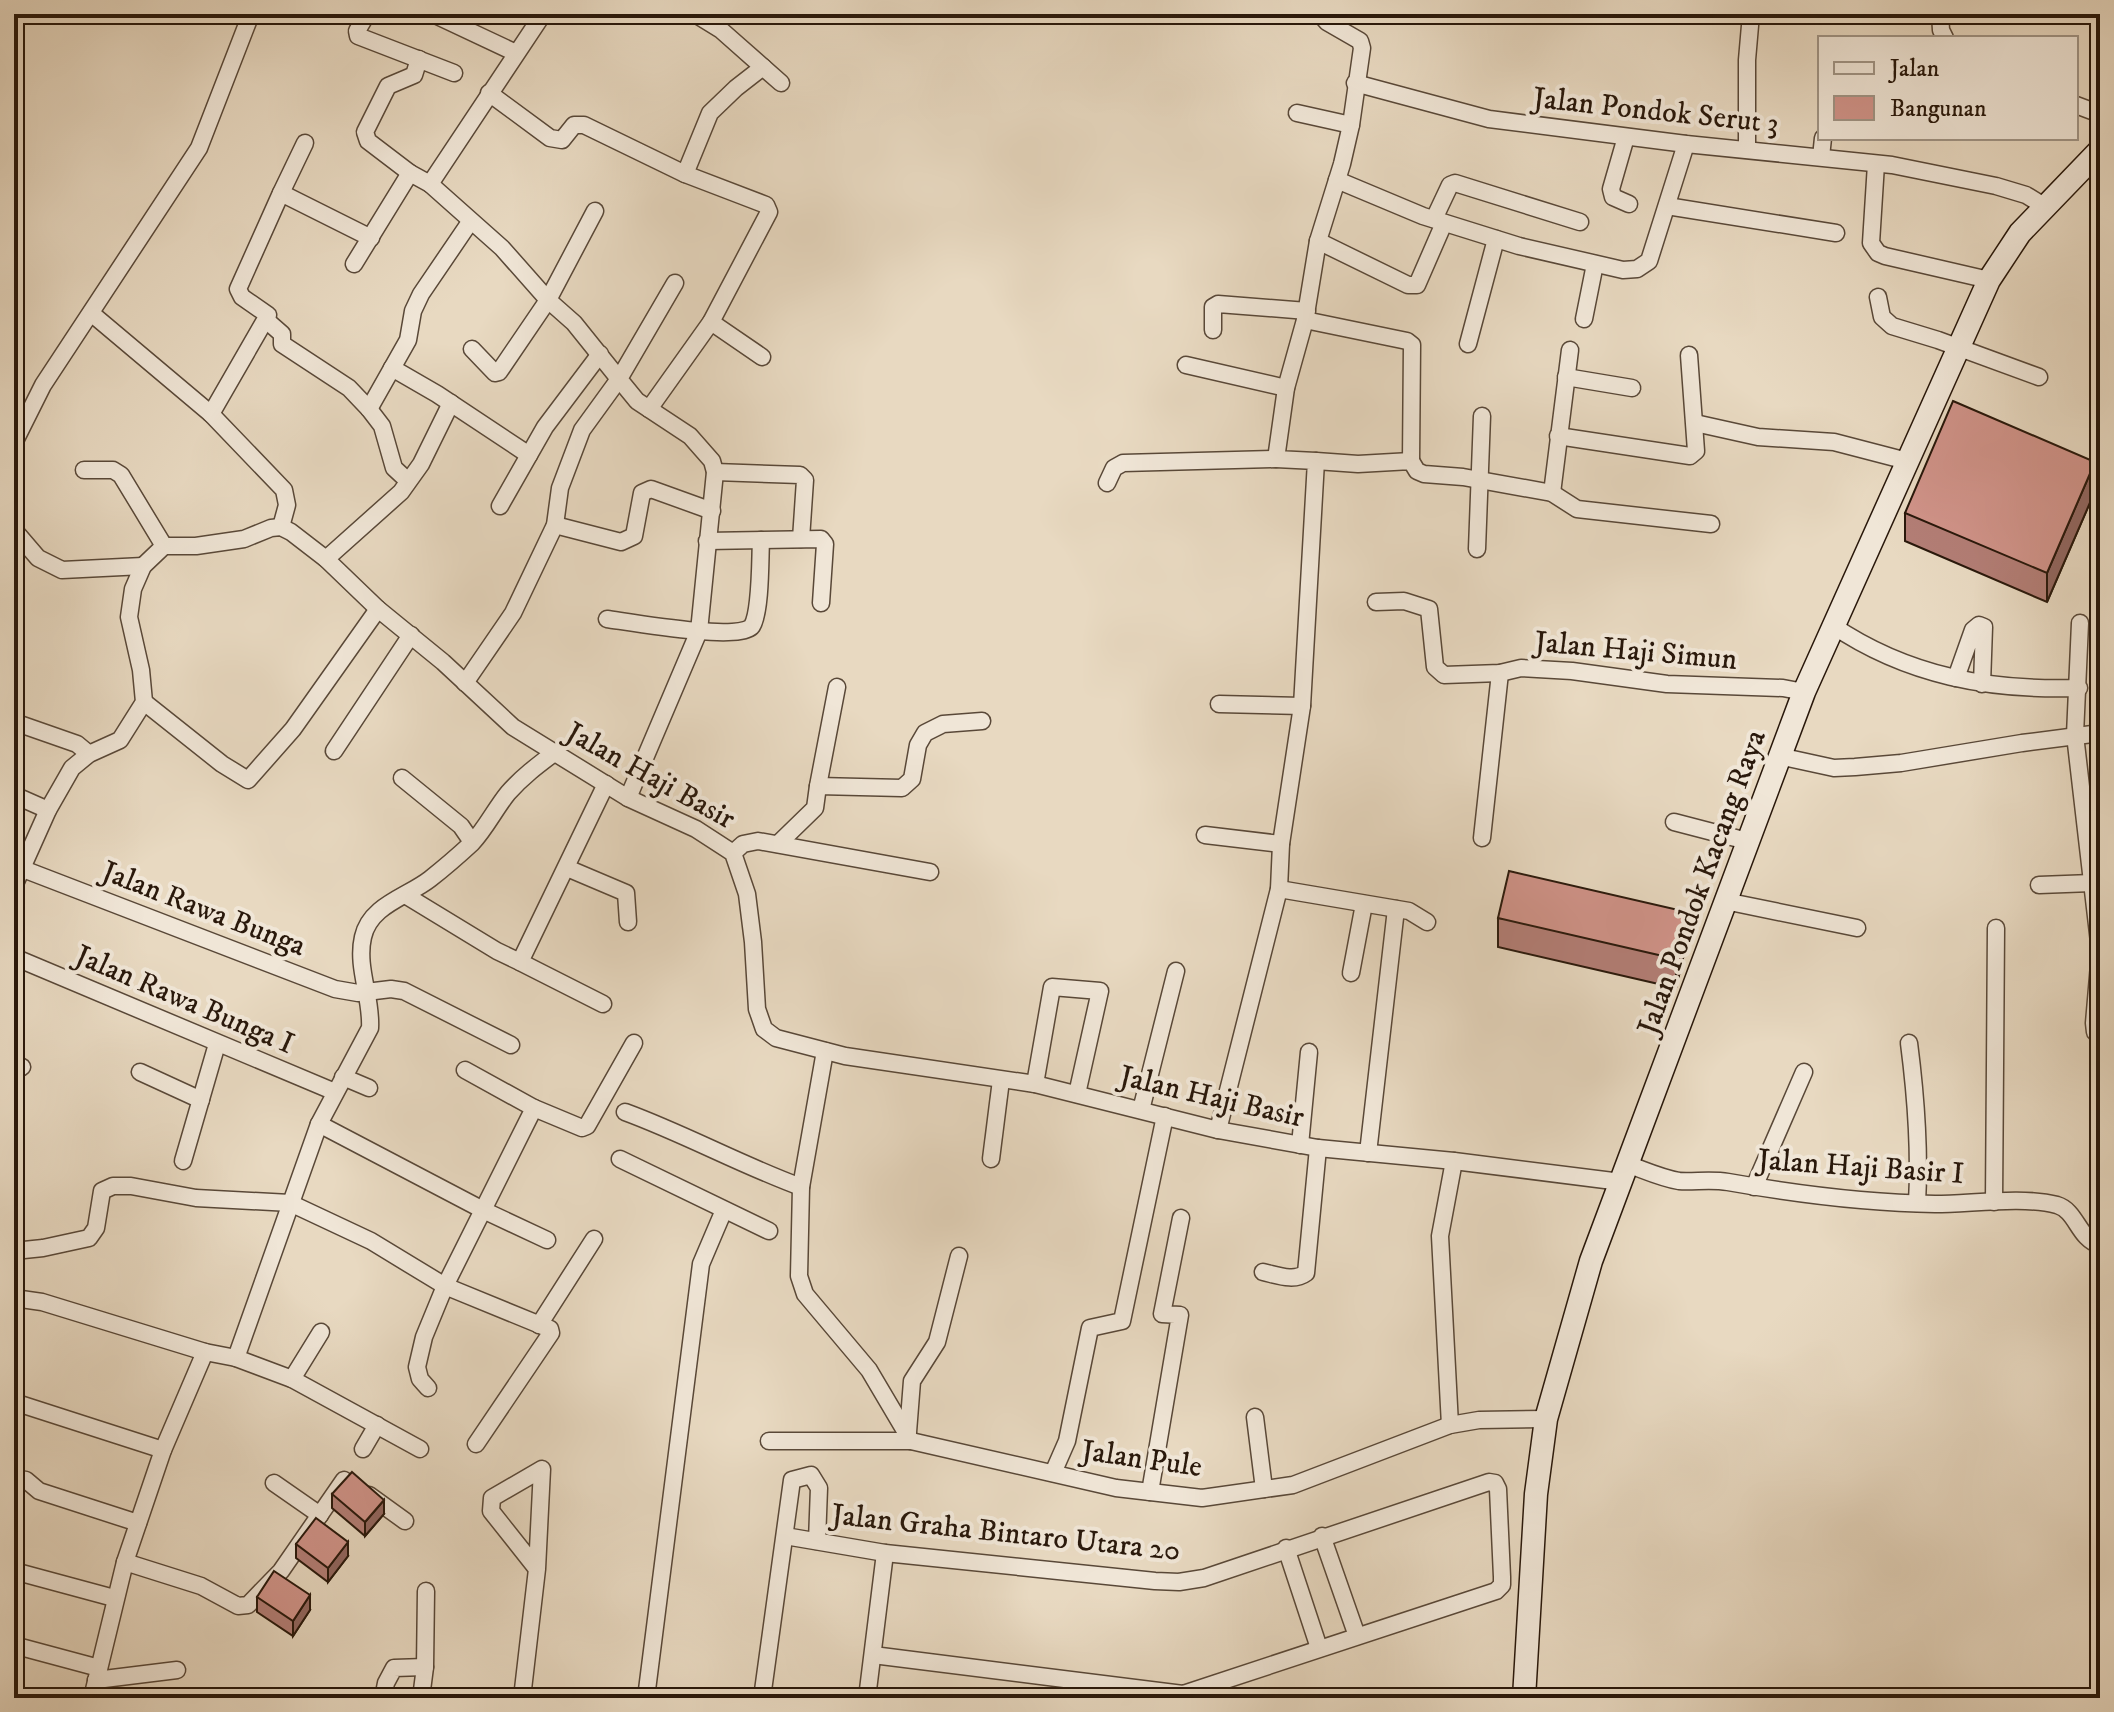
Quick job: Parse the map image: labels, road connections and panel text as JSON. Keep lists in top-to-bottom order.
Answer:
{
  "streets": {
    "main road": ["Jalan Pondok Kacang Raya"],
    "street": [
      "Jalan Pondok Serut 3",
      "Jalan Haji Simun",
      "Jalan Haji Basir",
      "Jalan Rawa Bunga",
      "Jalan Rawa Bunga I",
      "Jalan Haji Basir I",
      "Jalan Pule",
      "Jalan Graha Bintaro Utara 20"
    ]
  },
  "crossings": [
    ["Jalan Pondok Serut 3", "Jalan Pondok Kacang Raya"],
    ["Jalan Haji Simun", "Jalan Pondok Kacang Raya"],
    ["Jalan Haji Basir", "Jalan Pondok Kacang Raya"],
    ["Jalan Haji Basir", "Jalan Haji Basir I"],
    ["Jalan Pondok Kacang Raya", "Jalan Haji Basir I"],
    ["Jalan Pondok Kacang Raya", "Jalan Pule"]
  ],
  "legend": ["Jalan", "Bangunan"]
}
